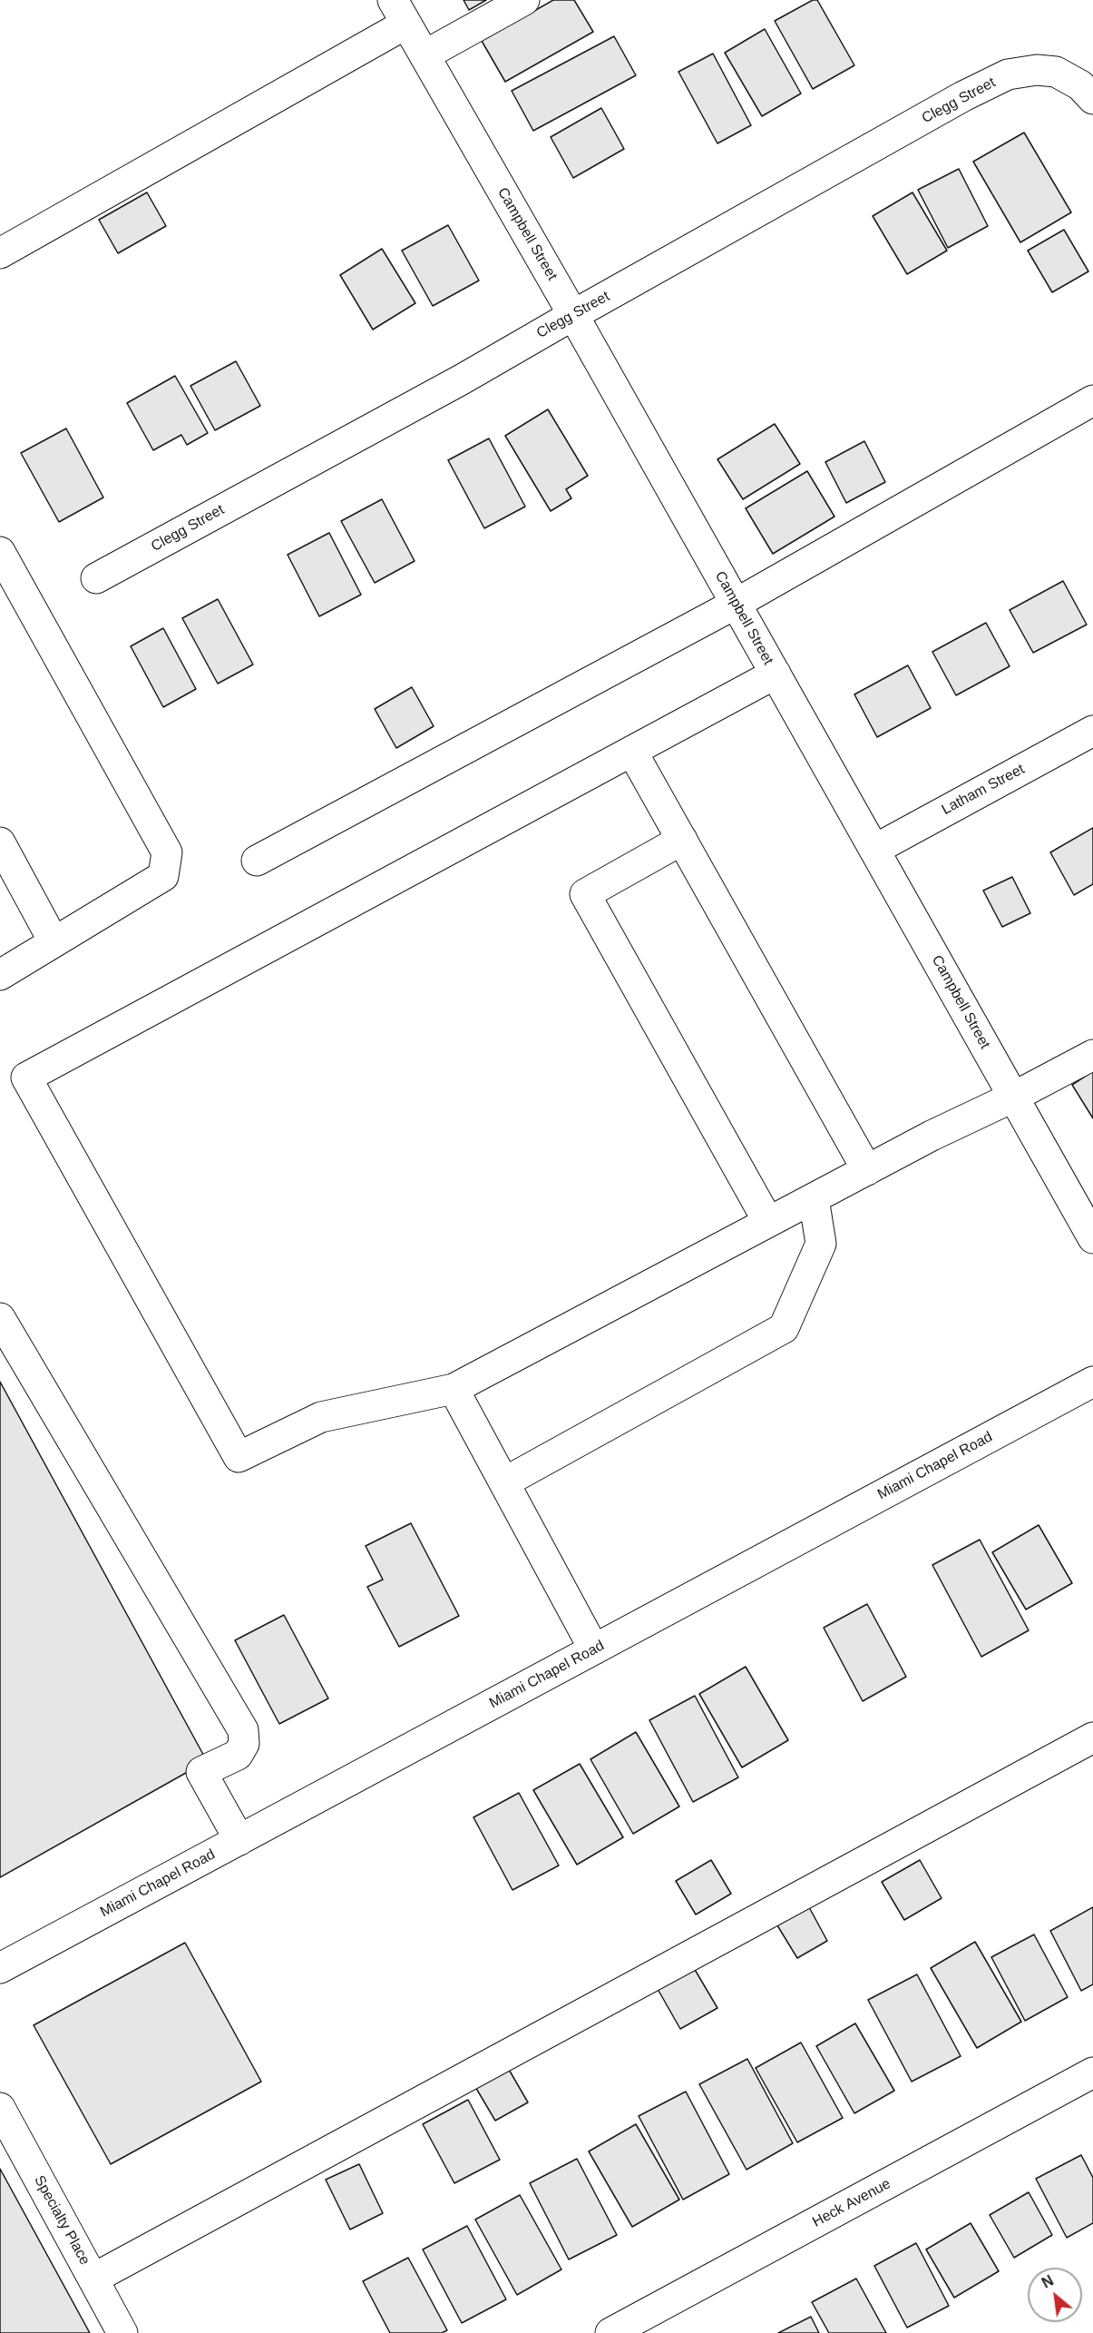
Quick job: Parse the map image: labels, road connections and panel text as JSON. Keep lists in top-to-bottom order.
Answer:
{
  "streets": {
    "street": [
      "Clegg Street",
      "Campbell Street",
      "Latham Street",
      "Miami Chapel Road",
      "Heck Avenue",
      "Specialty Place"
    ]
  },
  "crossings": [
    ["Clegg Street", "Campbell Street"],
    ["Campbell Street", "Latham Street"]
  ],
  "north": "top left"
}
